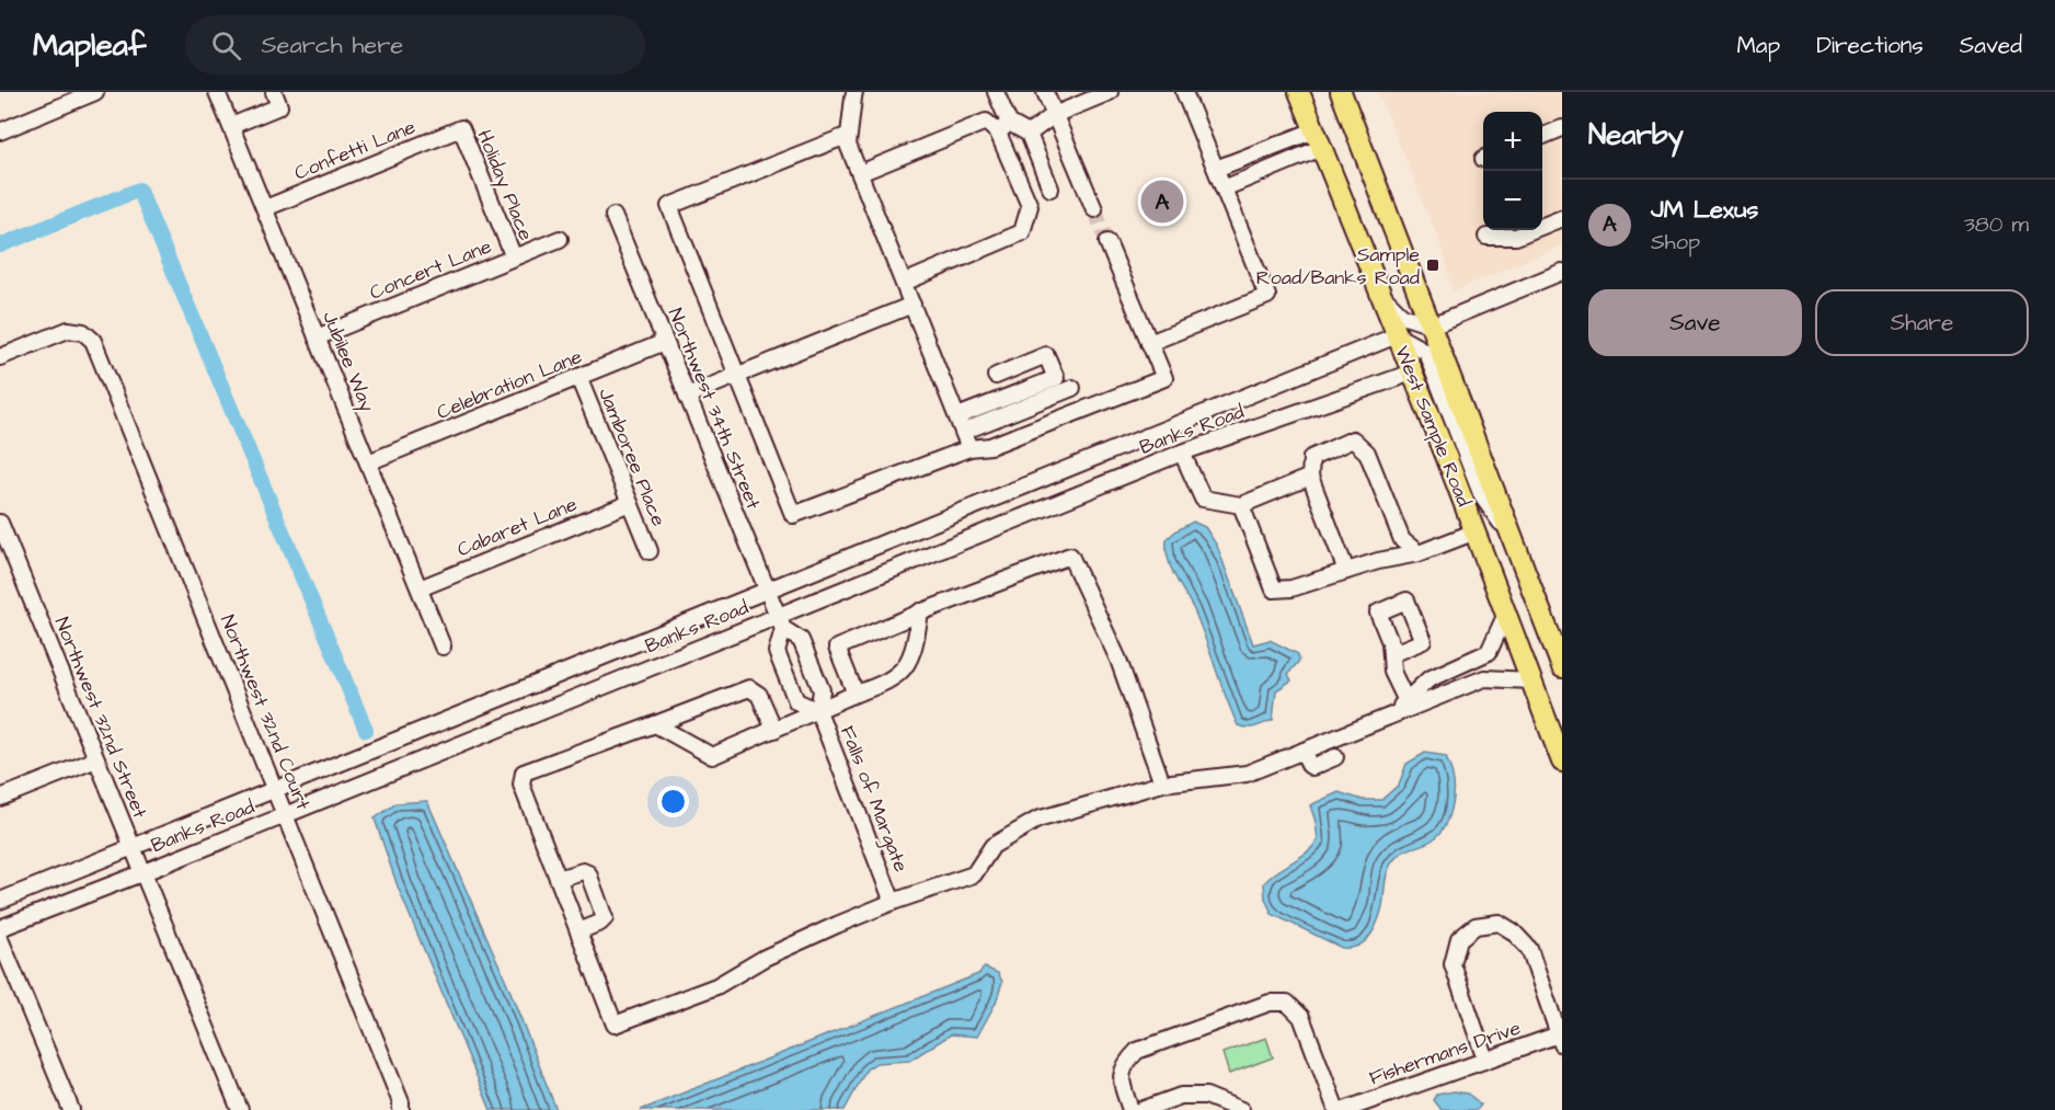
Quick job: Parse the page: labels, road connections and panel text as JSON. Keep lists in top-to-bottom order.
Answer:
{
  "streets": {
    "main road": ["West Sample Road"],
    "street": [
      "Confetti Lane",
      "Holiday Place",
      "Concert Lane",
      "Jubilee Way",
      "Celebration Lane",
      "Northwest 34th Street",
      "Banks Road",
      "Jamboree Place",
      "Cabaret Lane",
      "Northwest 32nd Court",
      "Northwest 32nd Street",
      "Falls of Margate",
      "Fishermans Drive"
    ]
  },
  "crossings": [
    ["Confetti Lane", "Holiday Place"],
    ["Confetti Lane", "Jubilee Way"],
    ["Holiday Place", "Concert Lane"],
    ["Concert Lane", "Jubilee Way"],
    ["Jubilee Way", "Celebration Lane"],
    ["Jubilee Way", "Cabaret Lane"],
    ["Celebration Lane", "Northwest 34th Street"],
    ["Celebration Lane", "Jamboree Place"],
    ["Northwest 34th Street", "Banks Road"],
    ["Northwest 34th Street", "Falls of Margate"],
    ["West Sample Road", "Banks Road"],
    ["Banks Road", "Northwest 32nd Court"],
    ["Banks Road", "Northwest 32nd Street"],
    ["Banks Road", "Falls of Margate"],
    ["Jamboree Place", "Cabaret Lane"]
  ],
  "places": {
    "transit": ["Sample Road/Banks Road"]
  },
  "page": {
    "header": "Mapleaf",
    "search": "Search here",
    "nav": ["Map", "Directions", "Saved"],
    "heading": "Nearby",
    "map_buttons": ["+", "−"],
    "pins": "A",
    "list": [
      {
        "mark": "A",
        "name": "JM Lexus",
        "note": "Shop",
        "value": "380 m"
      }
    ],
    "buttons": ["Save", "Share"]
  }
}
